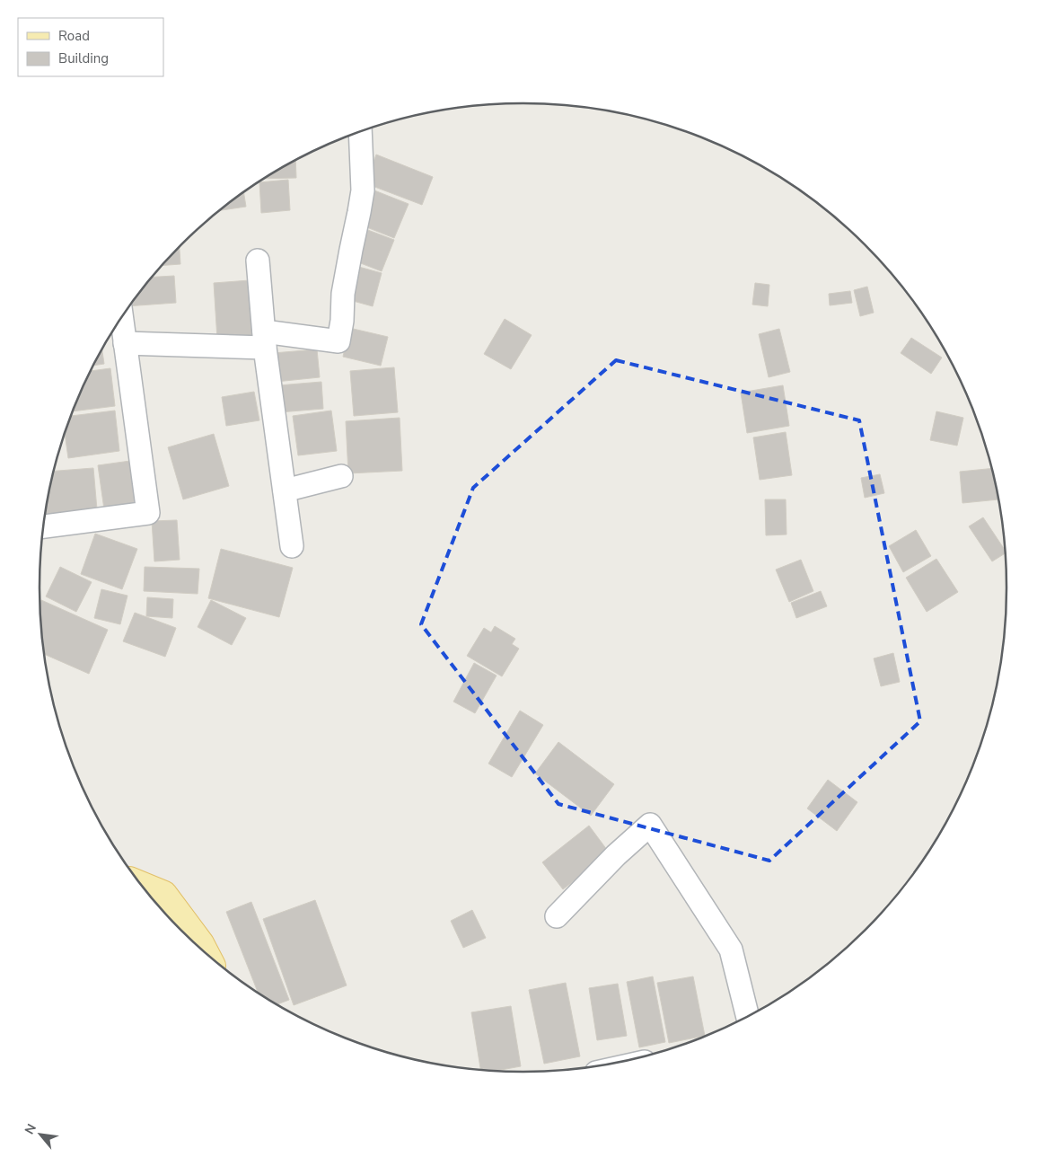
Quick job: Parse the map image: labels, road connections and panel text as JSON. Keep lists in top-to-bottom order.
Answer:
{
  "legend": ["Road", "Building"],
  "north": "top left"
}
